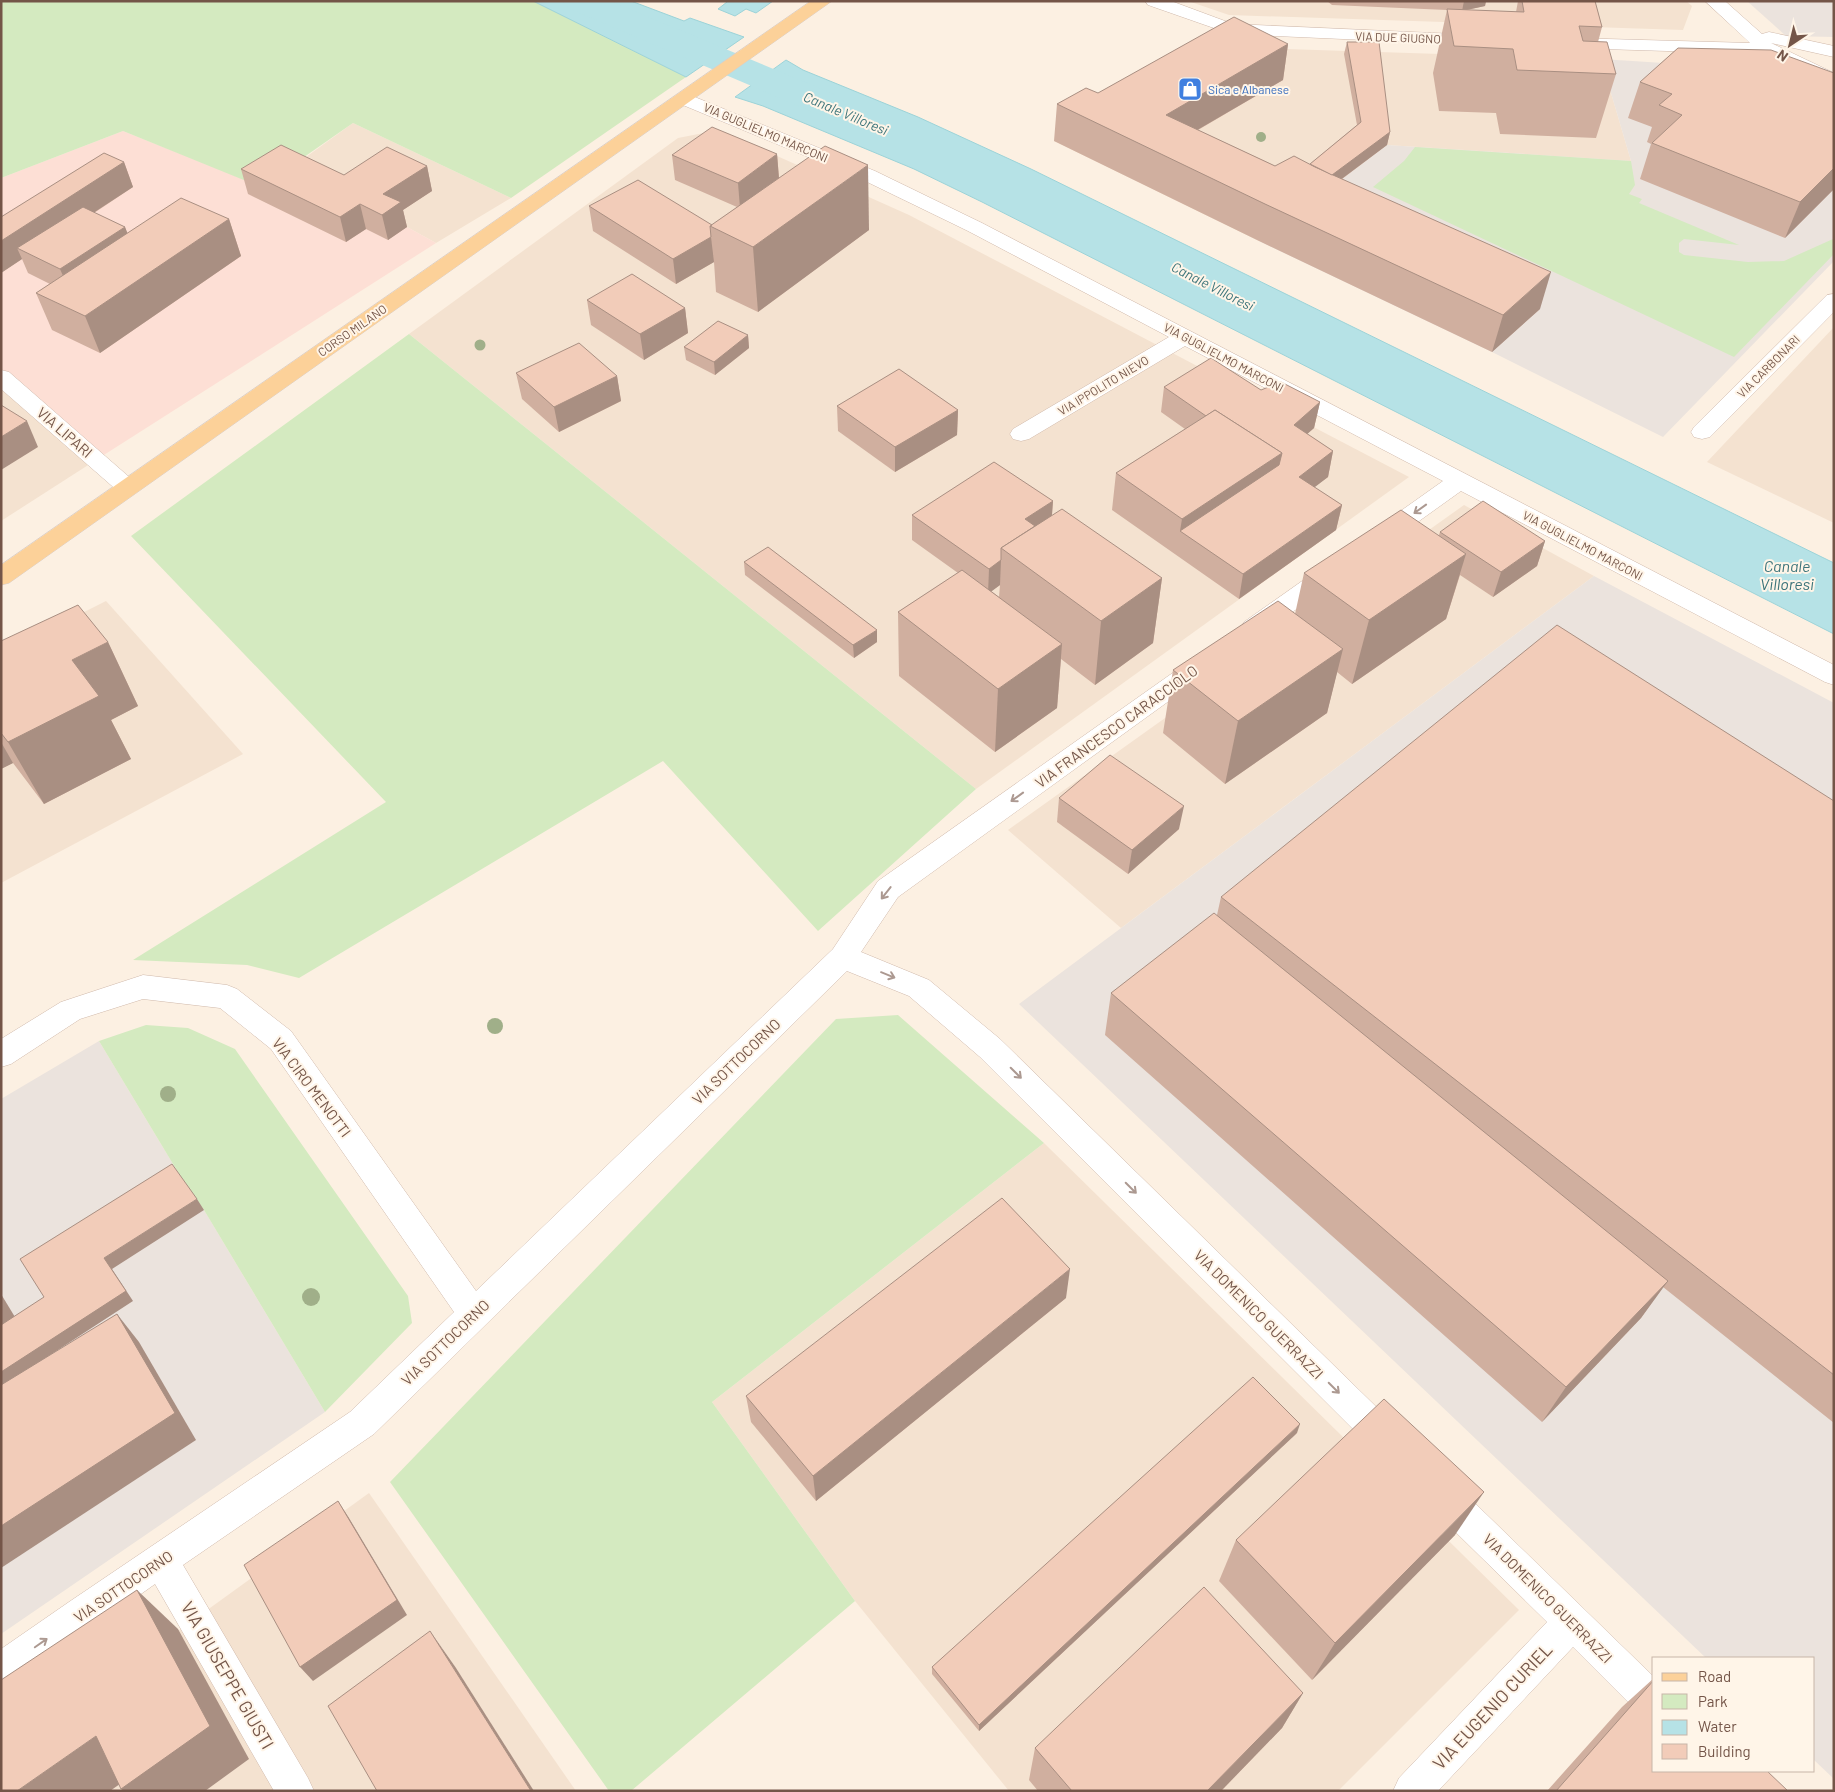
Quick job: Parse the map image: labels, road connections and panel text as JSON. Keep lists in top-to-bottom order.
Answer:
{
  "streets": {
    "main road": ["CORSO MILANO"],
    "street": [
      "VIA DUE GIUGNO",
      "VIA GUGLIELMO MARCONI",
      "VIA CARBONARI",
      "VIA IPPOLITO NIEVO",
      "VIA LIPARI",
      "VIA FRANCESCO CARACCIOLO",
      "VIA SOTTOCORNO",
      "VIA CIRO MENOTTI",
      "VIA DOMENICO GUERRAZZI",
      "VIA GIUSEPPE GIUSTI",
      "VIA EUGENIO CURIEL"
    ]
  },
  "crossings": [
    ["VIA GUGLIELMO MARCONI", "CORSO MILANO"],
    ["VIA GUGLIELMO MARCONI", "VIA IPPOLITO NIEVO"],
    ["VIA GUGLIELMO MARCONI", "VIA FRANCESCO CARACCIOLO"],
    ["CORSO MILANO", "VIA LIPARI"],
    ["VIA FRANCESCO CARACCIOLO", "VIA SOTTOCORNO"],
    ["VIA FRANCESCO CARACCIOLO", "VIA DOMENICO GUERRAZZI"],
    ["VIA SOTTOCORNO", "VIA CIRO MENOTTI"],
    ["VIA SOTTOCORNO", "VIA DOMENICO GUERRAZZI"],
    ["VIA SOTTOCORNO", "VIA GIUSEPPE GIUSTI"],
    ["VIA DOMENICO GUERRAZZI", "VIA EUGENIO CURIEL"]
  ],
  "one_way": ["VIA FRANCESCO CARACCIOLO", "VIA DOMENICO GUERRAZZI"],
  "water": ["Canale Villoresi"],
  "places": {
    "shop": ["Sica e Albanese"]
  },
  "legend": [
    "Road",
    "Park",
    "Water",
    "Building"
  ],
  "north": "bottom left"
}
